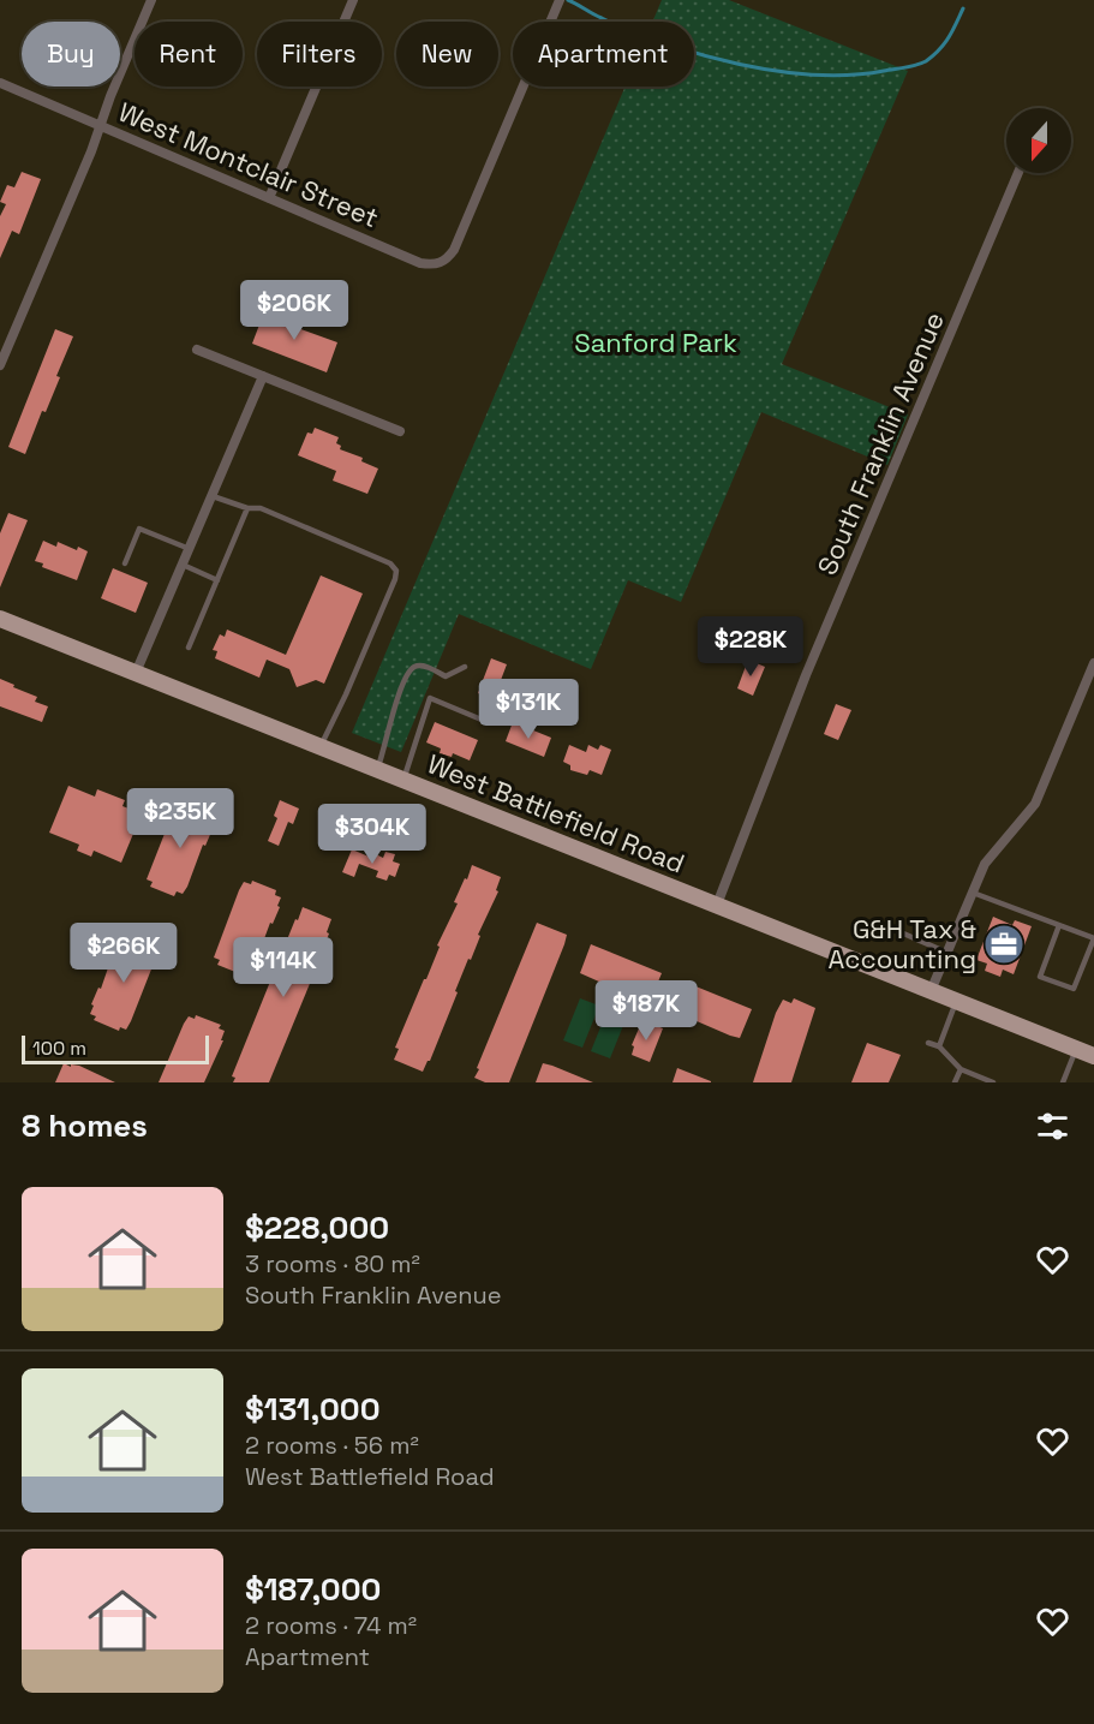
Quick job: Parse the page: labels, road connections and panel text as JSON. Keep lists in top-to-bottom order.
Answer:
{
  "streets": {
    "main road": ["West Battlefield Road"],
    "street": ["West Montclair Street", "South Franklin Avenue"]
  },
  "crossings": [
    ["South Franklin Avenue", "West Battlefield Road"]
  ],
  "parks": ["Sanford Park"],
  "places": {
    "office": ["G&H Tax & Accounting"]
  },
  "scale_bar": "100 m",
  "north": "bottom",
  "page": {
    "chip": [
      "Buy",
      "Rent",
      "Filters",
      "New",
      "Apartment"
    ],
    "price": [
      "$206K",
      "$228K",
      "$131K",
      "$235K",
      "$304K",
      "$266K",
      "$114K",
      "$187K"
    ],
    "scale": "100 m",
    "heading": "8 homes",
    "list": [
      {
        "name": "$228,000",
        "note": "3 rooms · 80 m² · South Franklin Avenue"
      },
      {
        "name": "$131,000",
        "note": "2 rooms · 56 m² · West Battlefield Road"
      },
      {
        "name": "$187,000",
        "note": "2 rooms · 74 m² · Apartment"
      }
    ]
  }
}
